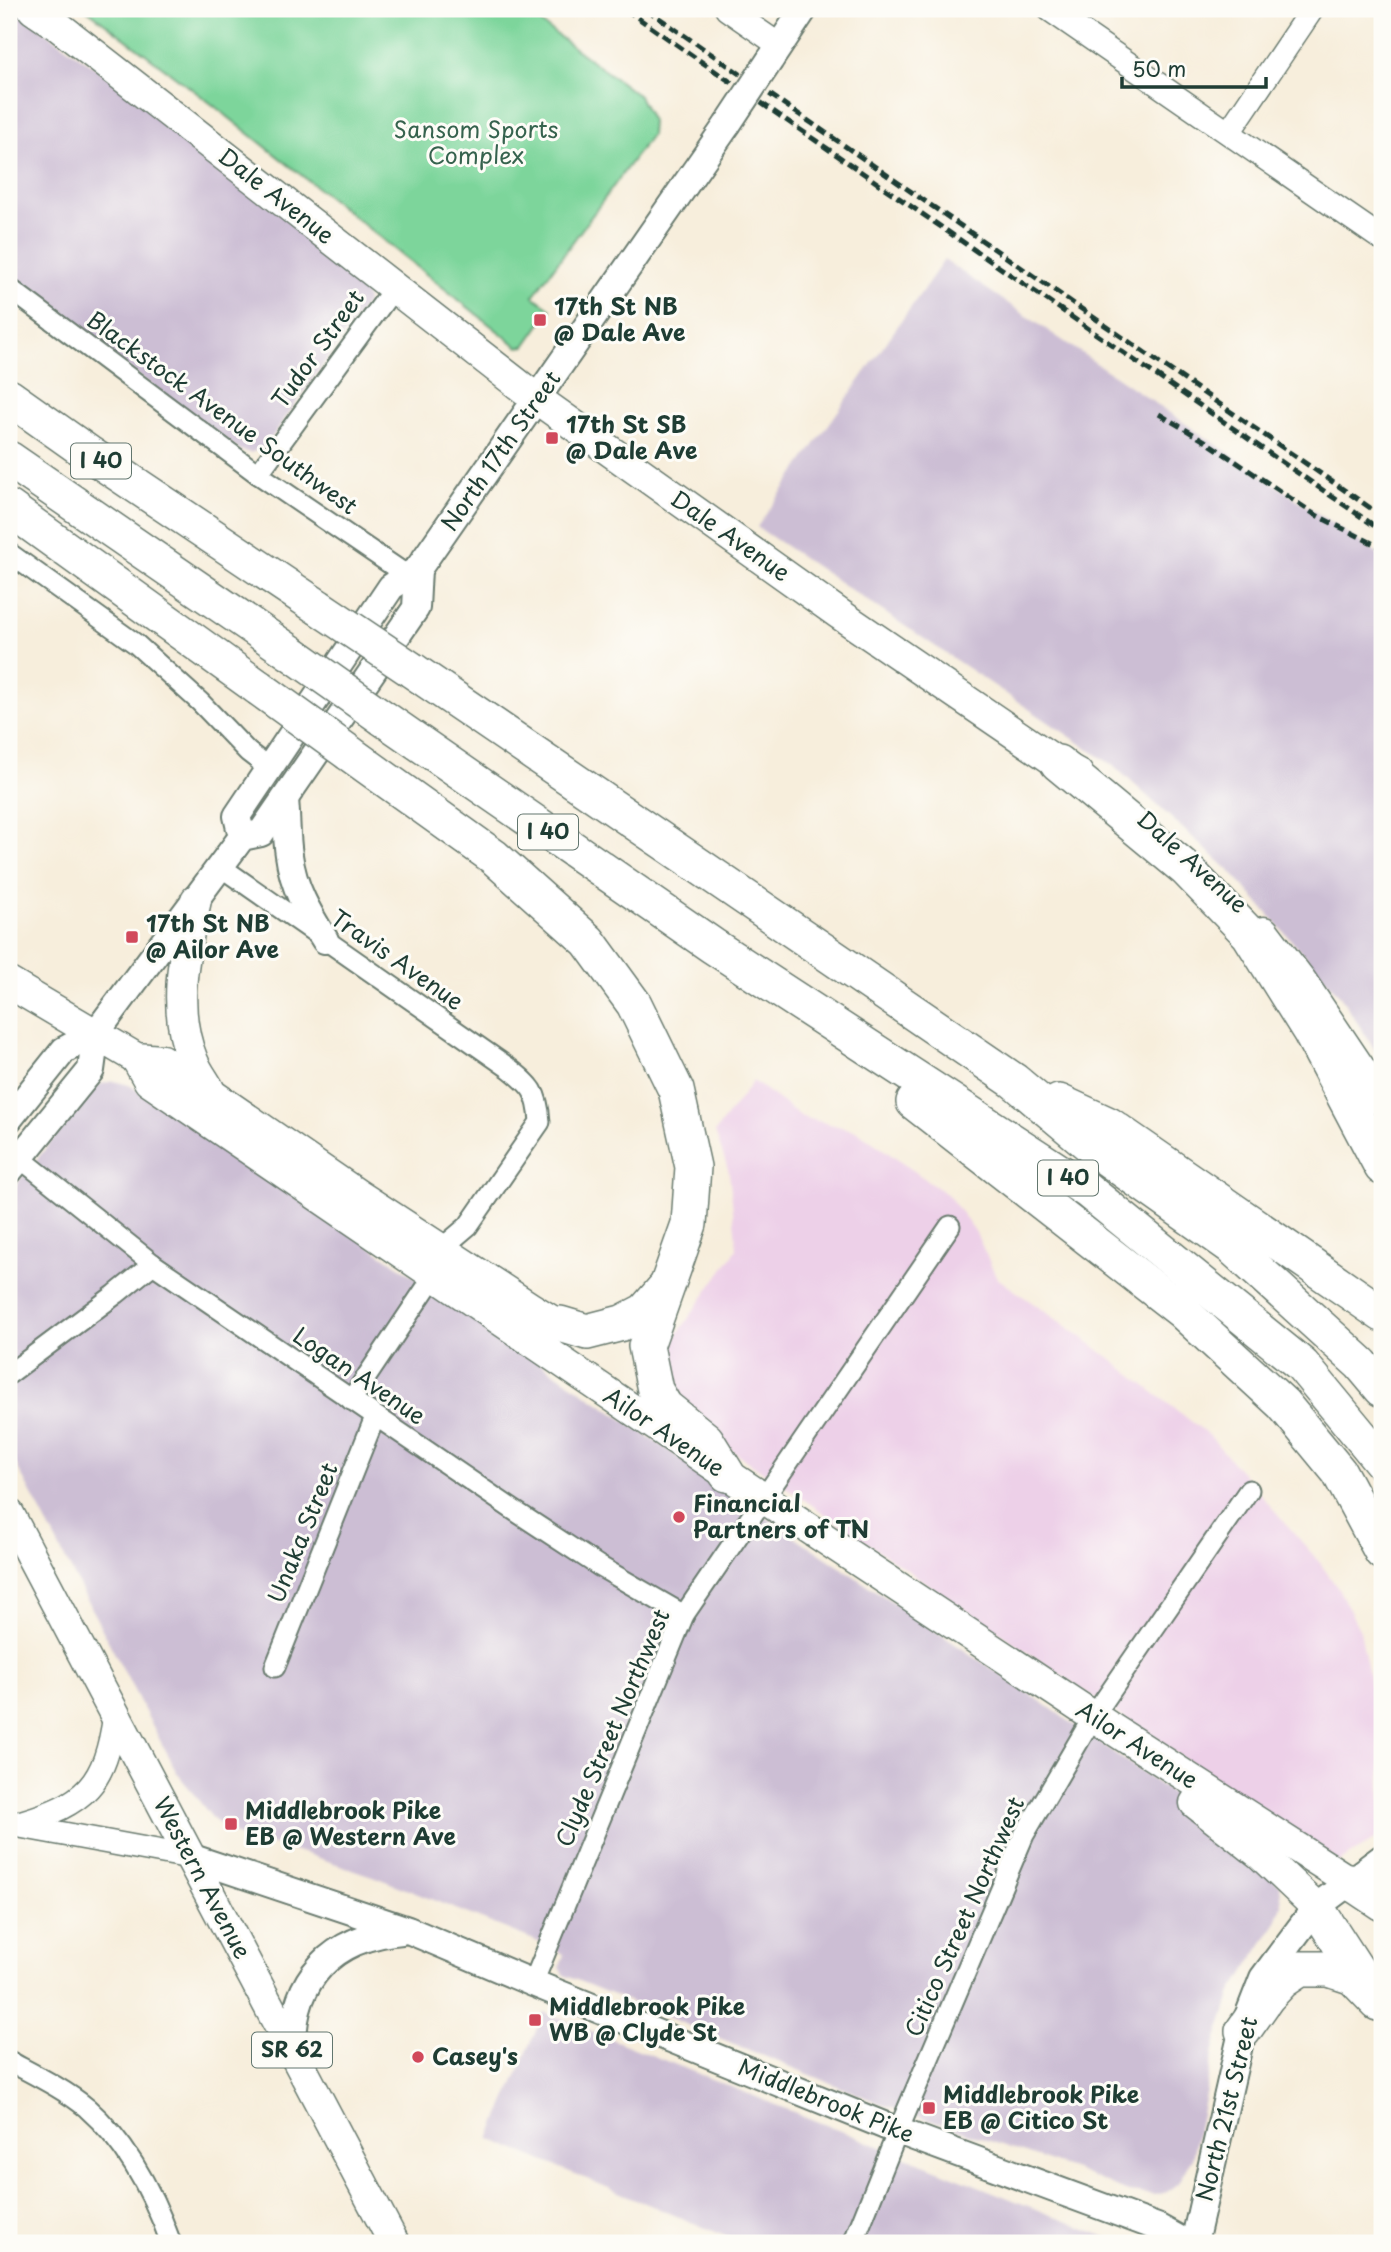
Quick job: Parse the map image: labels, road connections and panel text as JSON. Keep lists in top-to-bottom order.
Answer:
{
  "streets": {
    "highway": ["I 40"],
    "main road": [
      "Dale Avenue",
      "North 17th Street",
      "Ailor Avenue",
      "Western Avenue",
      "SR 62",
      "Middlebrook Pike",
      "North 21st Street"
    ],
    "street": [
      "Tudor Street",
      "Blackstock Avenue Southwest",
      "Travis Avenue",
      "Logan Avenue",
      "Unaka Street",
      "Clyde Street Northwest",
      "Citico Street Northwest"
    ]
  },
  "crossings": [
    ["Dale Avenue", "Tudor Street"],
    ["Dale Avenue", "North 17th Street"],
    ["Tudor Street", "Blackstock Avenue Southwest"],
    ["Blackstock Avenue Southwest", "North 17th Street"],
    ["North 17th Street", "Travis Avenue"],
    ["North 17th Street", "Logan Avenue"],
    ["North 17th Street", "Ailor Avenue"],
    ["Travis Avenue", "Ailor Avenue"],
    ["Logan Avenue", "Unaka Street"],
    ["Logan Avenue", "Clyde Street Northwest"],
    ["Ailor Avenue", "Clyde Street Northwest"],
    ["Ailor Avenue", "Citico Street Northwest"],
    ["Ailor Avenue", "North 21st Street"],
    ["Clyde Street Northwest", "Middlebrook Pike"],
    ["Western Avenue", "Middlebrook Pike"],
    ["Citico Street Northwest", "Middlebrook Pike"]
  ],
  "parks": ["Sansom Sports Complex"],
  "places": {
    "transit": [
      "17th St NB @ Dale Ave",
      "17th St SB @ Dale Ave",
      "17th St NB @ Ailor Ave",
      "Middlebrook Pike EB @ Western Ave",
      "Middlebrook Pike WB @ Clyde St",
      "Middlebrook Pike EB @ Citico St"
    ],
    "other": ["Financial Partners of TN", "Casey's"]
  },
  "scale_bar": "50 m"
}
